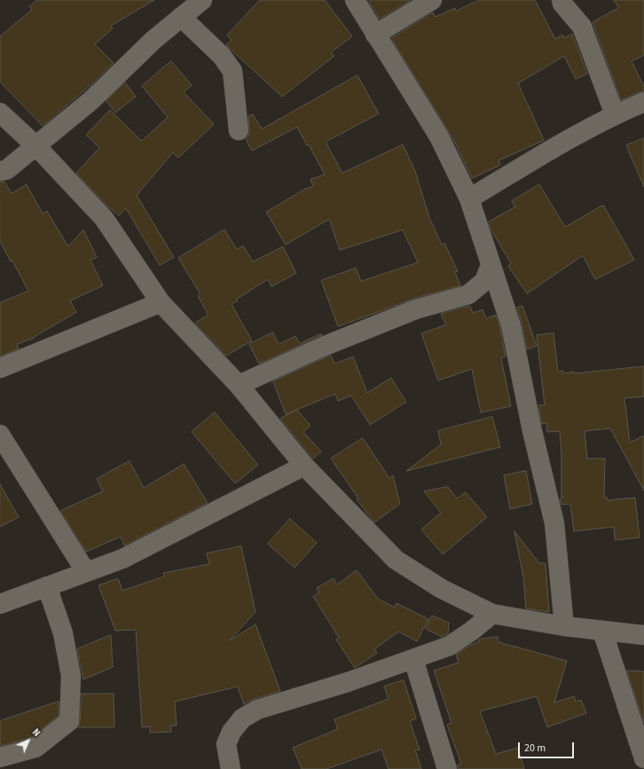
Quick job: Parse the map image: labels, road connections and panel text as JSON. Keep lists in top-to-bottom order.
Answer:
{
  "scale_bar": "20 m",
  "north": "top right"
}
